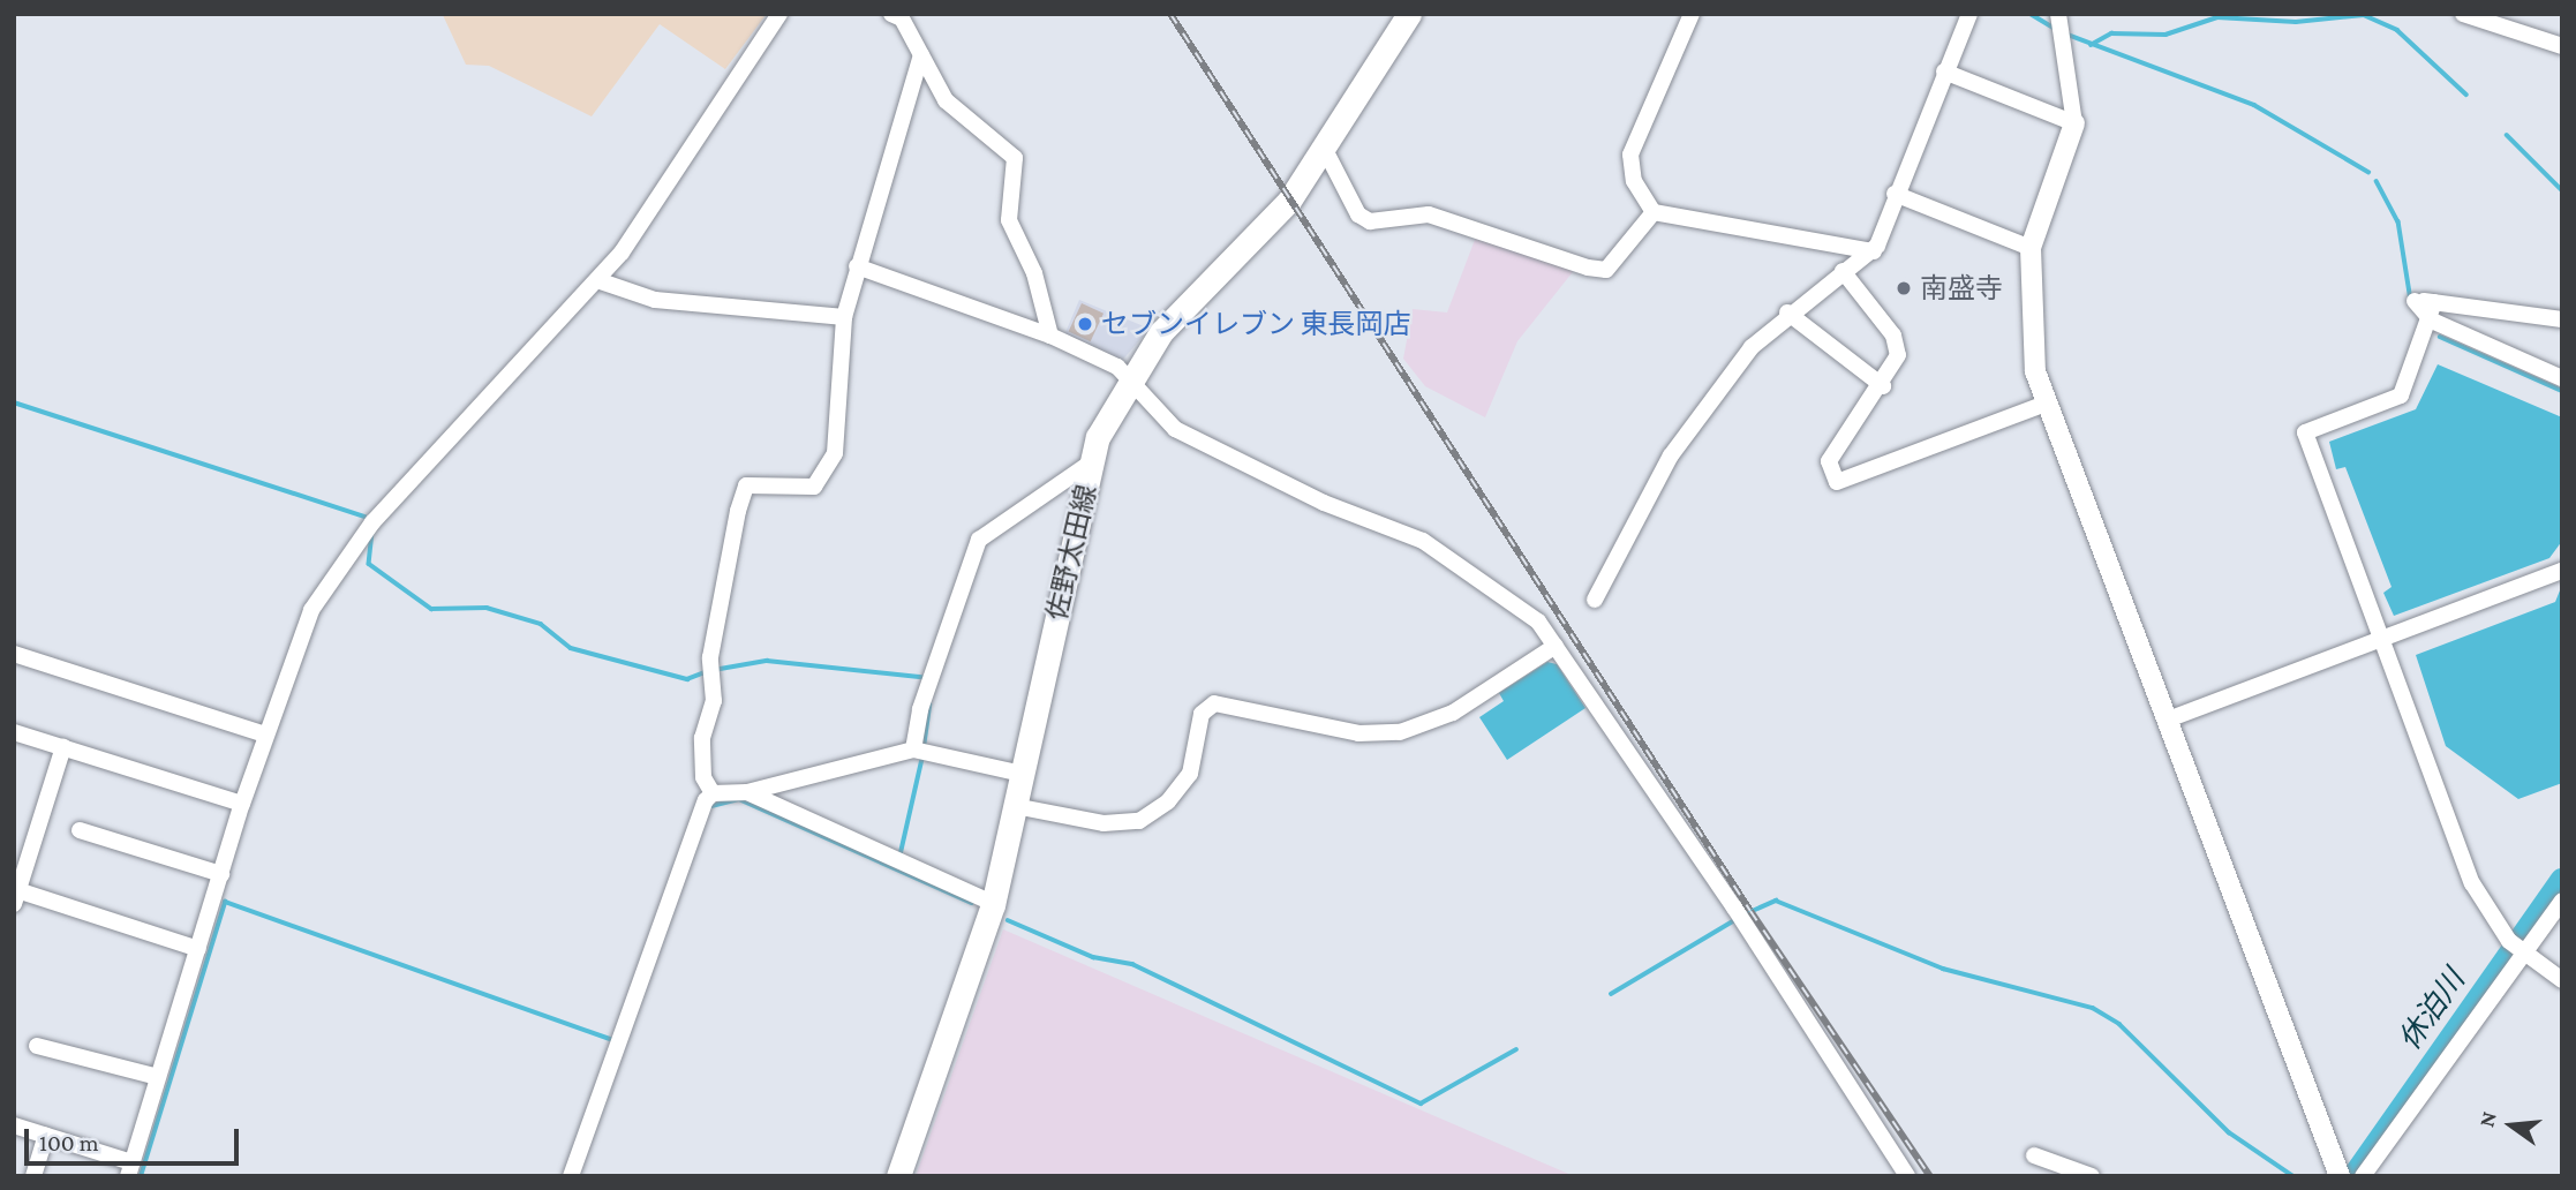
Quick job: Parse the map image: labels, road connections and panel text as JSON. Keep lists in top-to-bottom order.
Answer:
{
  "streets": {
    "main road": ["佐野太田線"]
  },
  "water": ["休泊川"],
  "places": ["南盛寺", "セブンイレブン 東長岡店"],
  "scale_bar": "100 m",
  "north": "left"
}
